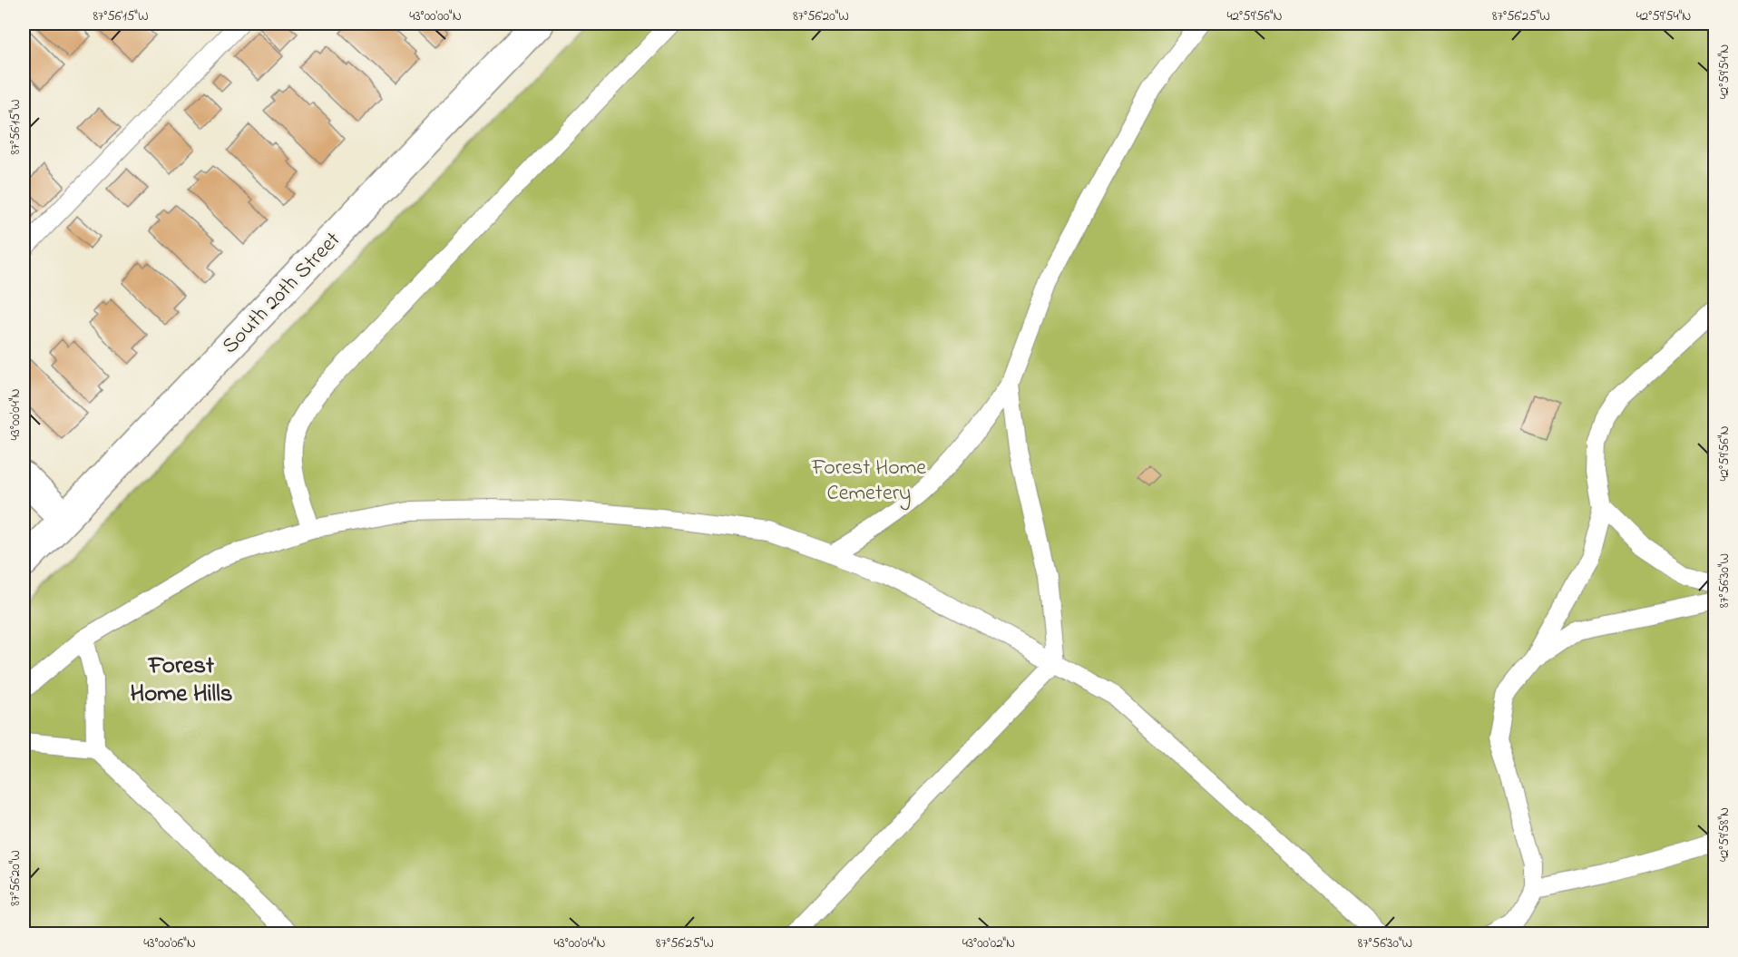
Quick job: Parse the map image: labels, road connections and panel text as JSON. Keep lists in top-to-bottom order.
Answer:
{
  "streets": {
    "street": ["South 20th Street"]
  },
  "districts": ["Forest Home Hills"],
  "parks": ["Forest Home Cemetery"],
  "coordinates": [
    "87°56'15\"W",
    "43°00'00\"N",
    "87°56'20\"W",
    "42°59'56\"N",
    "87°56'25\"W",
    "42°59'54\"N",
    "43°00'04\"N",
    "87°56'30\"W",
    "42°59'58\"N",
    "43°00'06\"N",
    "43°00'02\"N"
  ]
}
